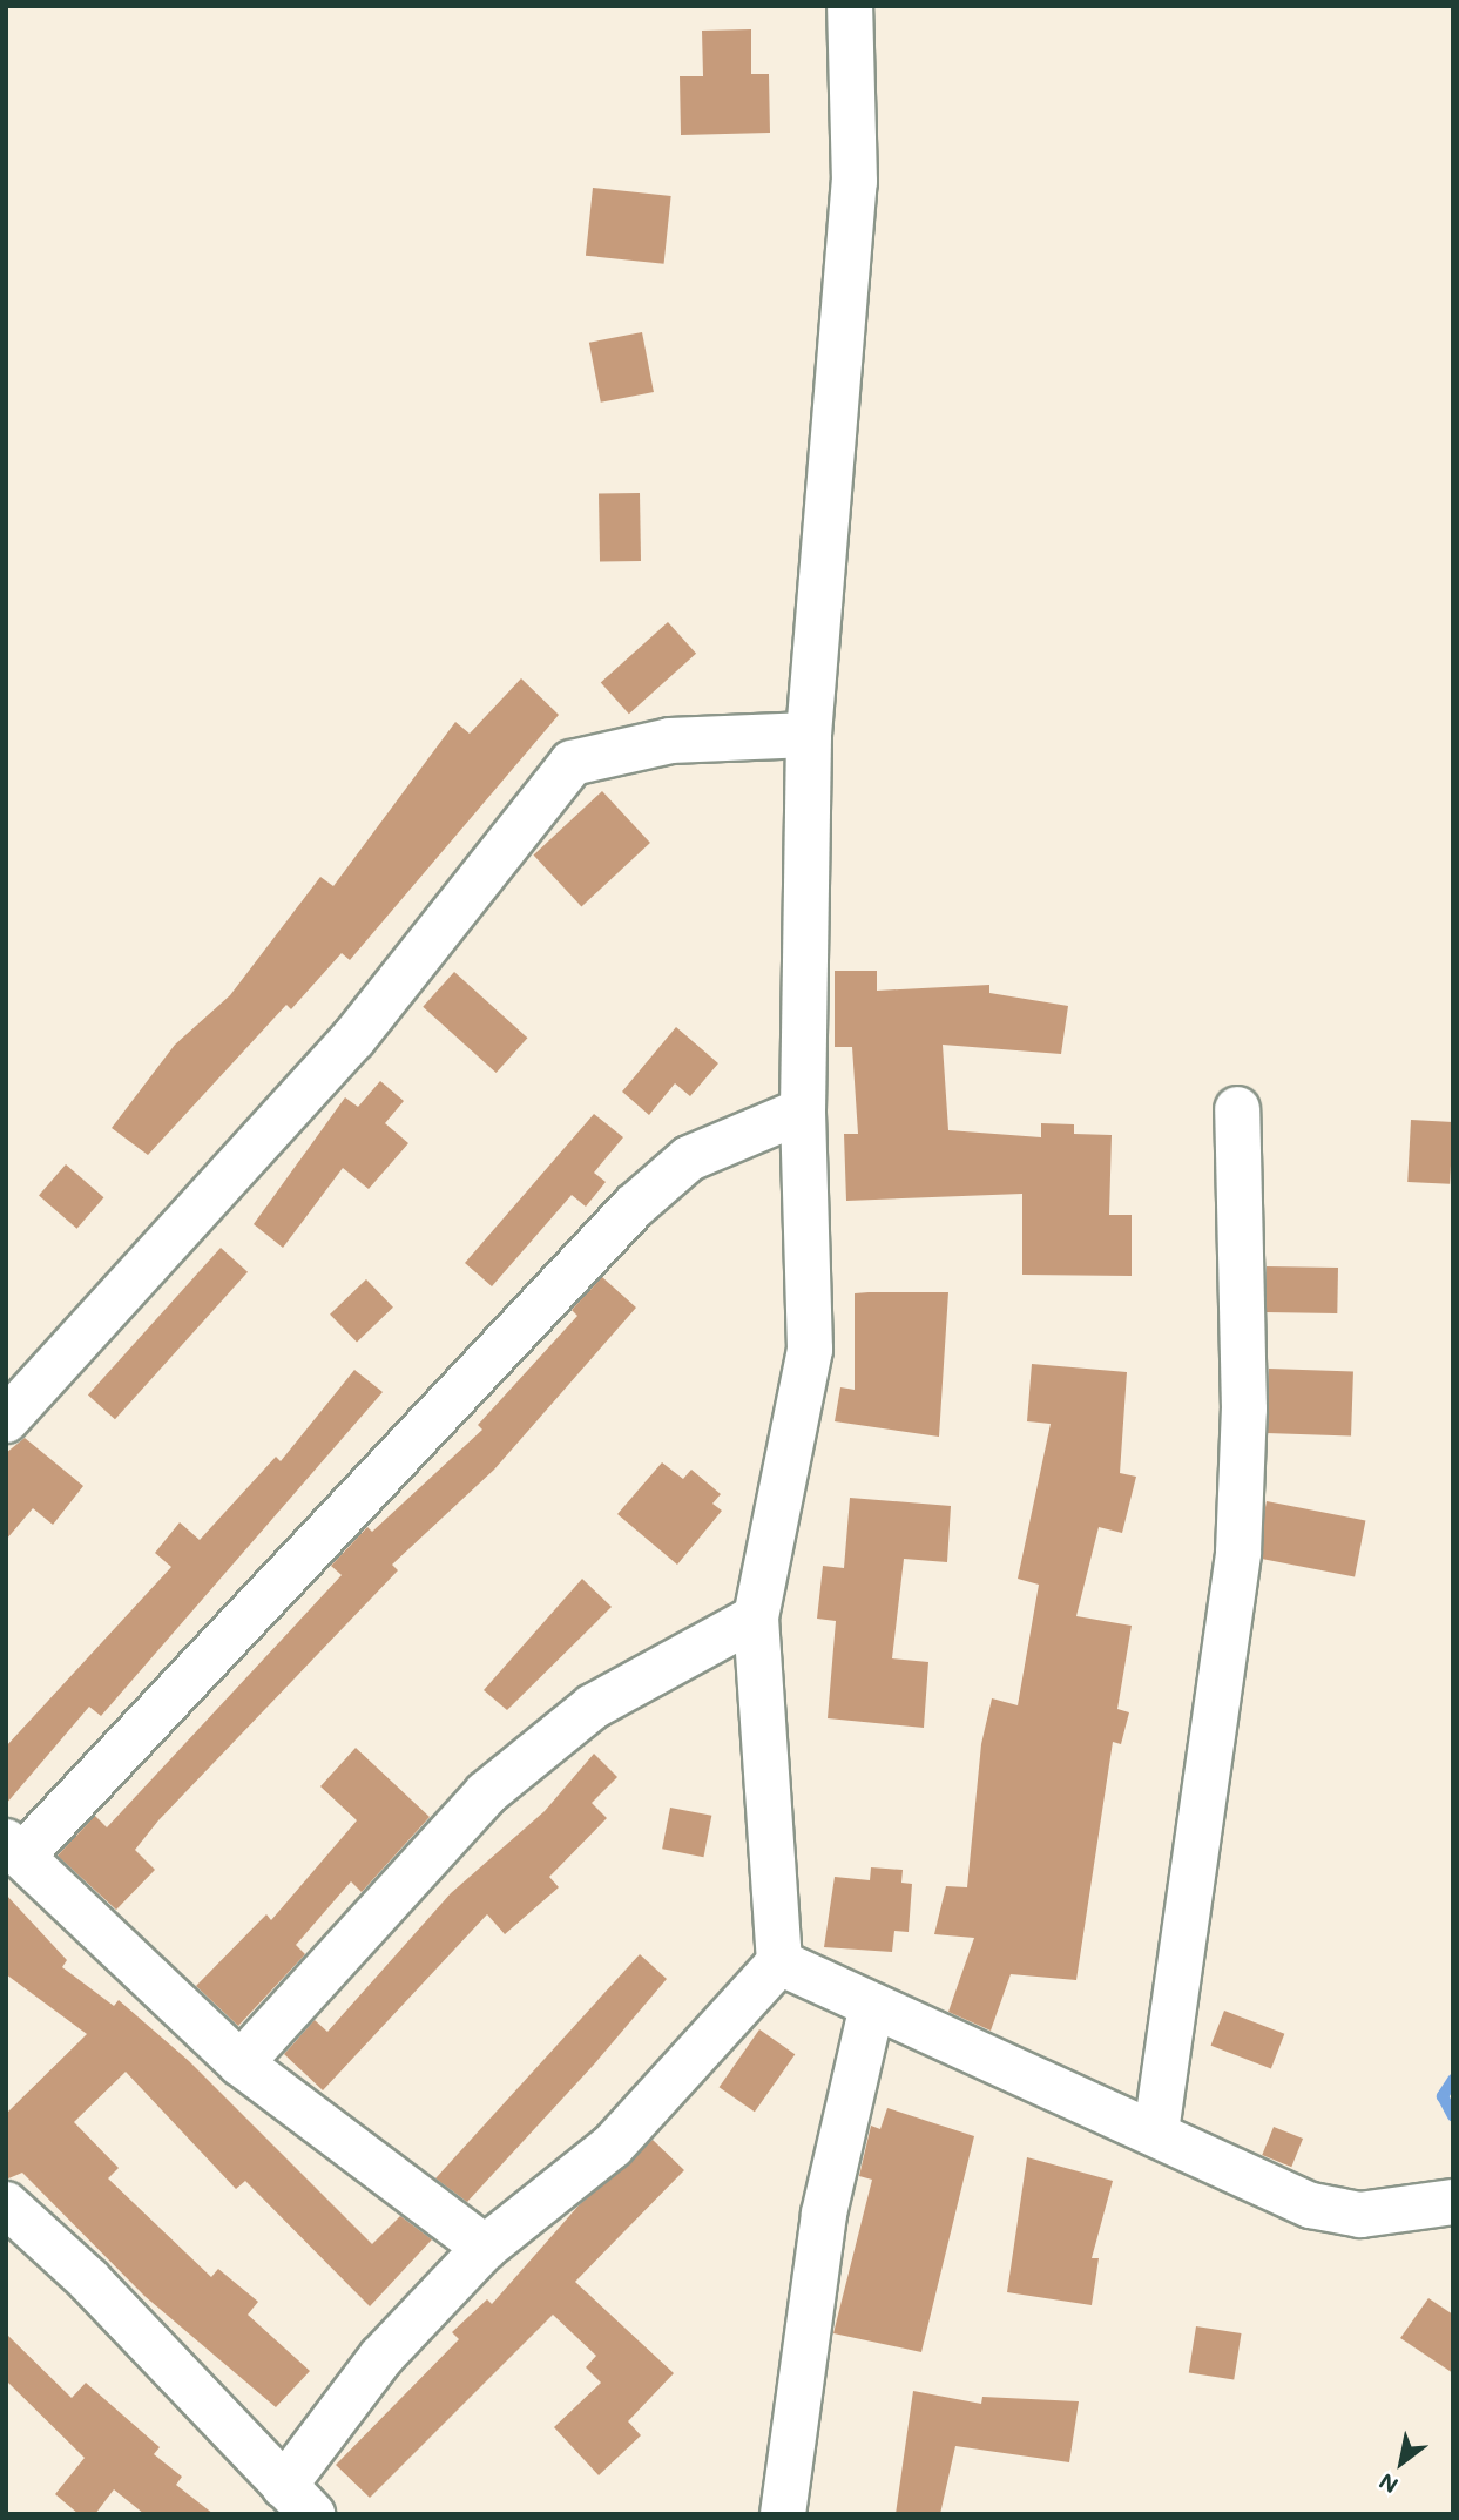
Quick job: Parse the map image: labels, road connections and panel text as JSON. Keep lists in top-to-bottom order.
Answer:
{
  "north": "bottom left"
}
